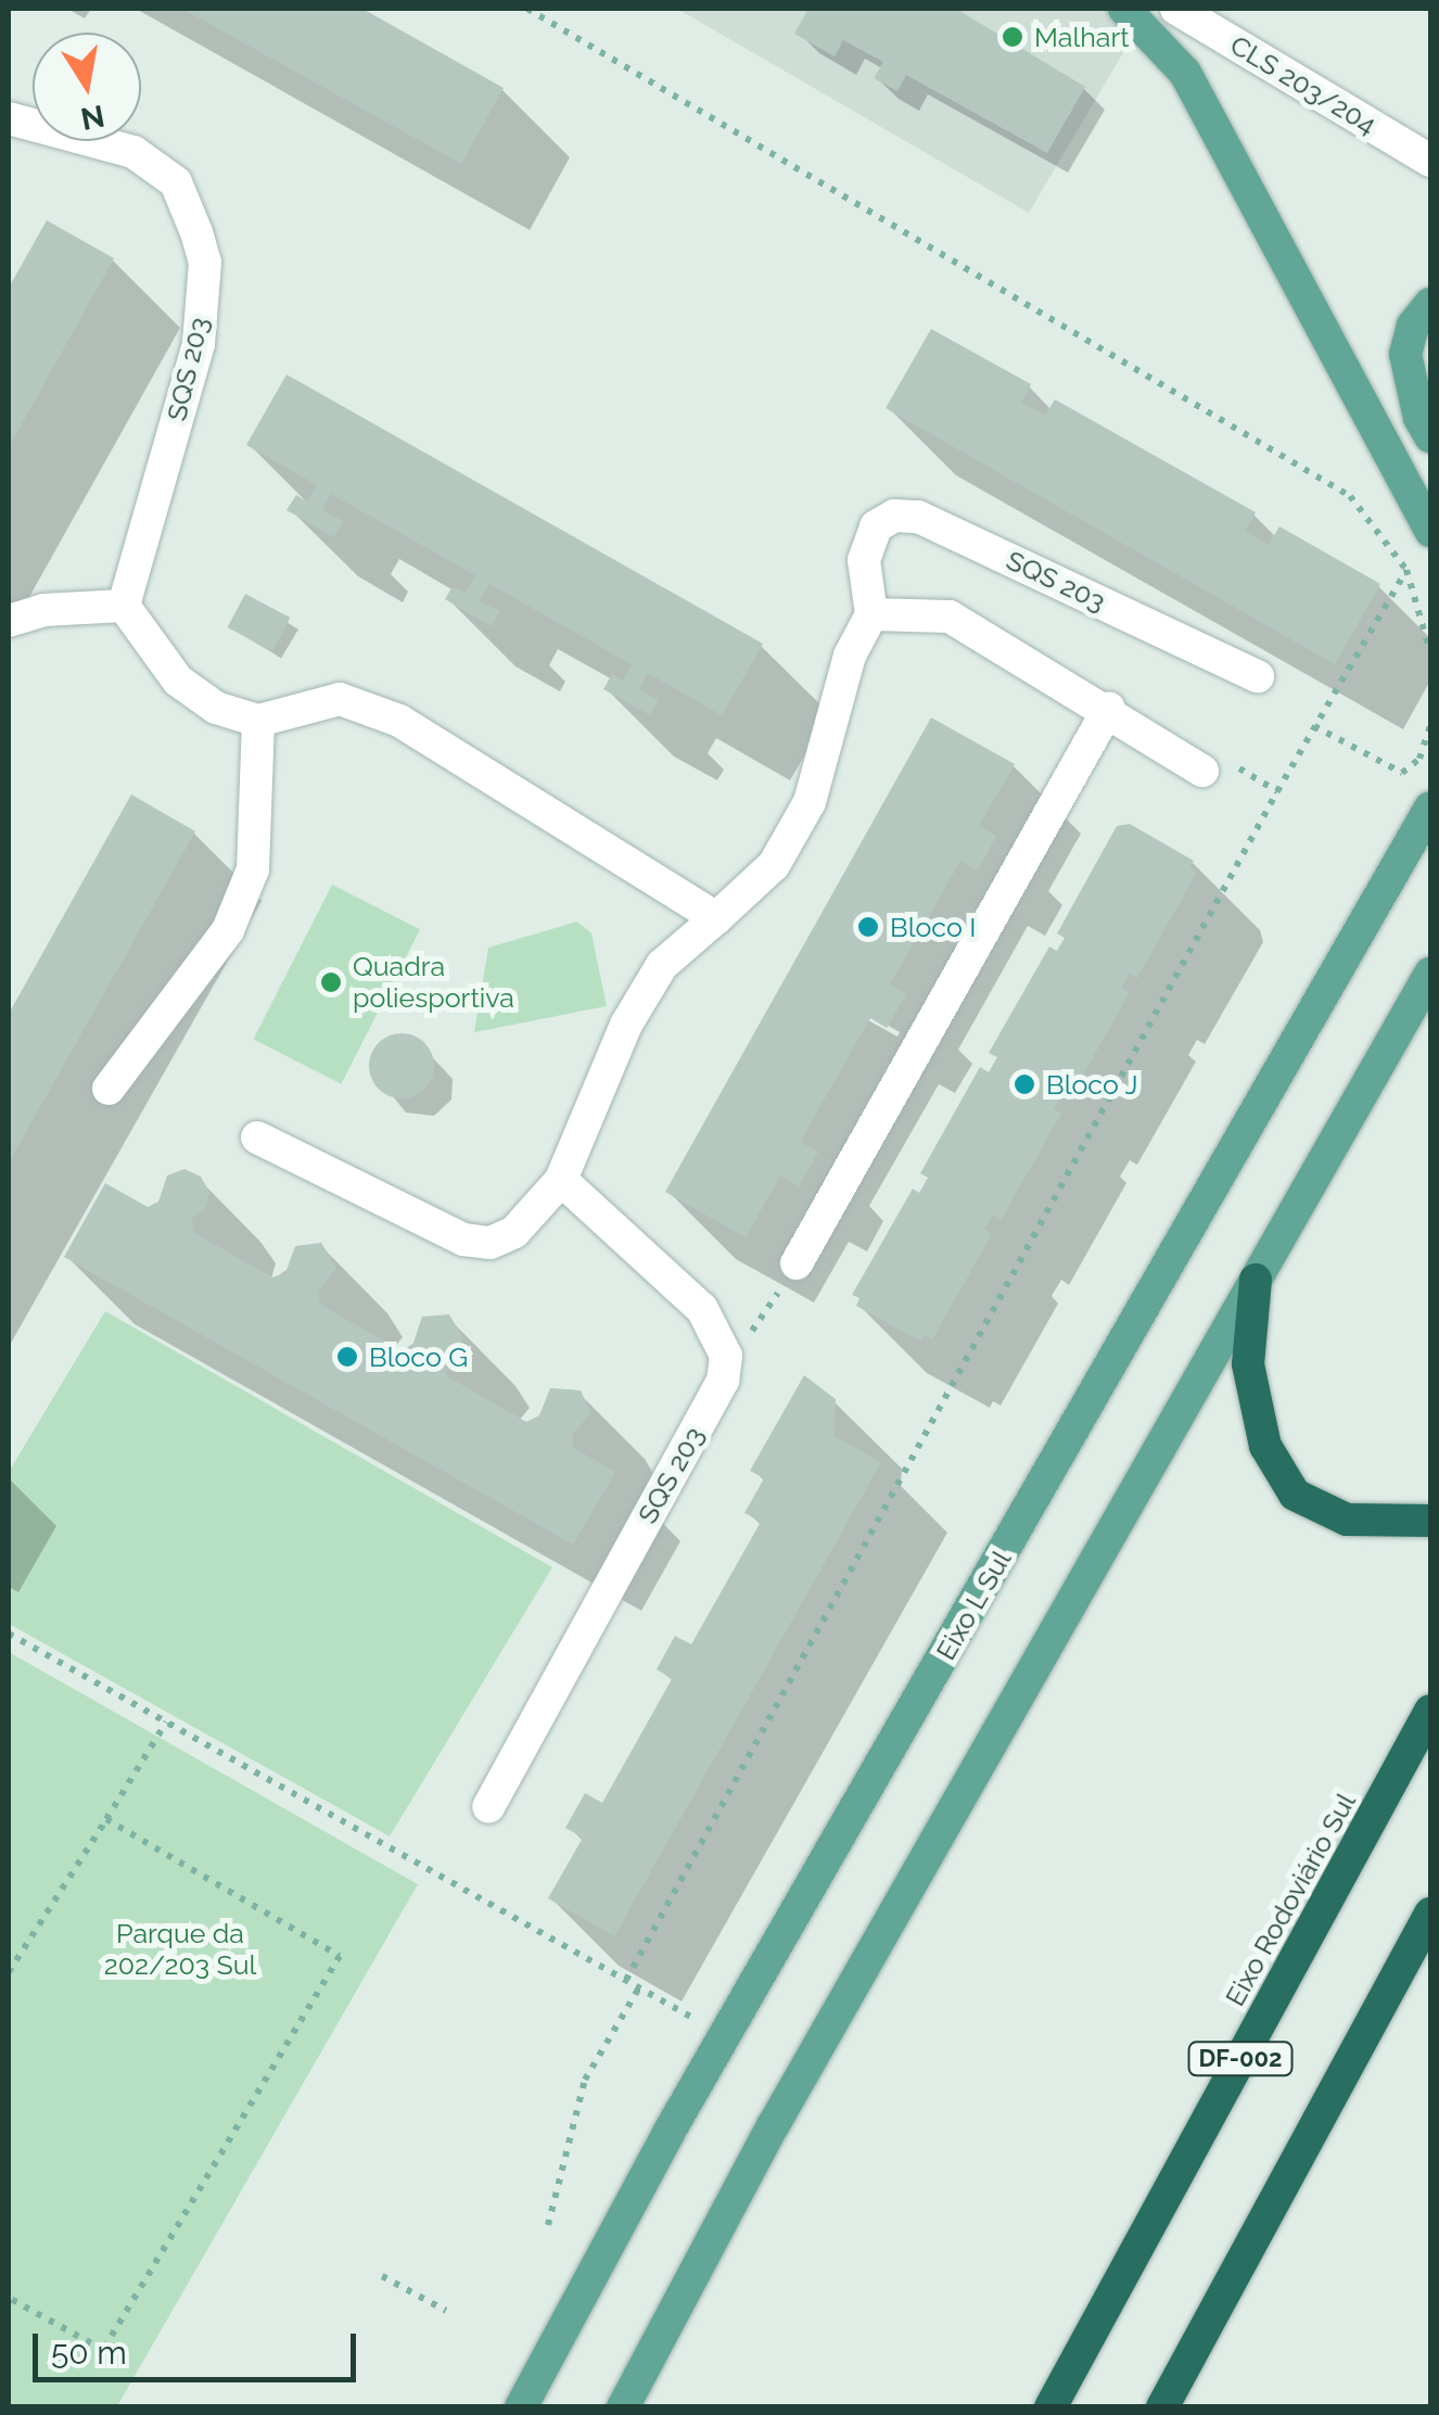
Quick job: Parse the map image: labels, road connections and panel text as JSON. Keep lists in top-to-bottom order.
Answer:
{
  "streets": {
    "highway": ["Eixo Rodoviário Sul", "DF-002"],
    "main road": ["Eixo L Sul"],
    "street": ["CLS 203/204", "SQS 203"]
  },
  "parks": ["Parque da 202/203 Sul"],
  "places": [
    "Malhart",
    "Bloco I",
    "Quadra poliesportiva",
    "Bloco J",
    "Bloco G"
  ],
  "scale_bar": "50 m",
  "north": "bottom"
}
